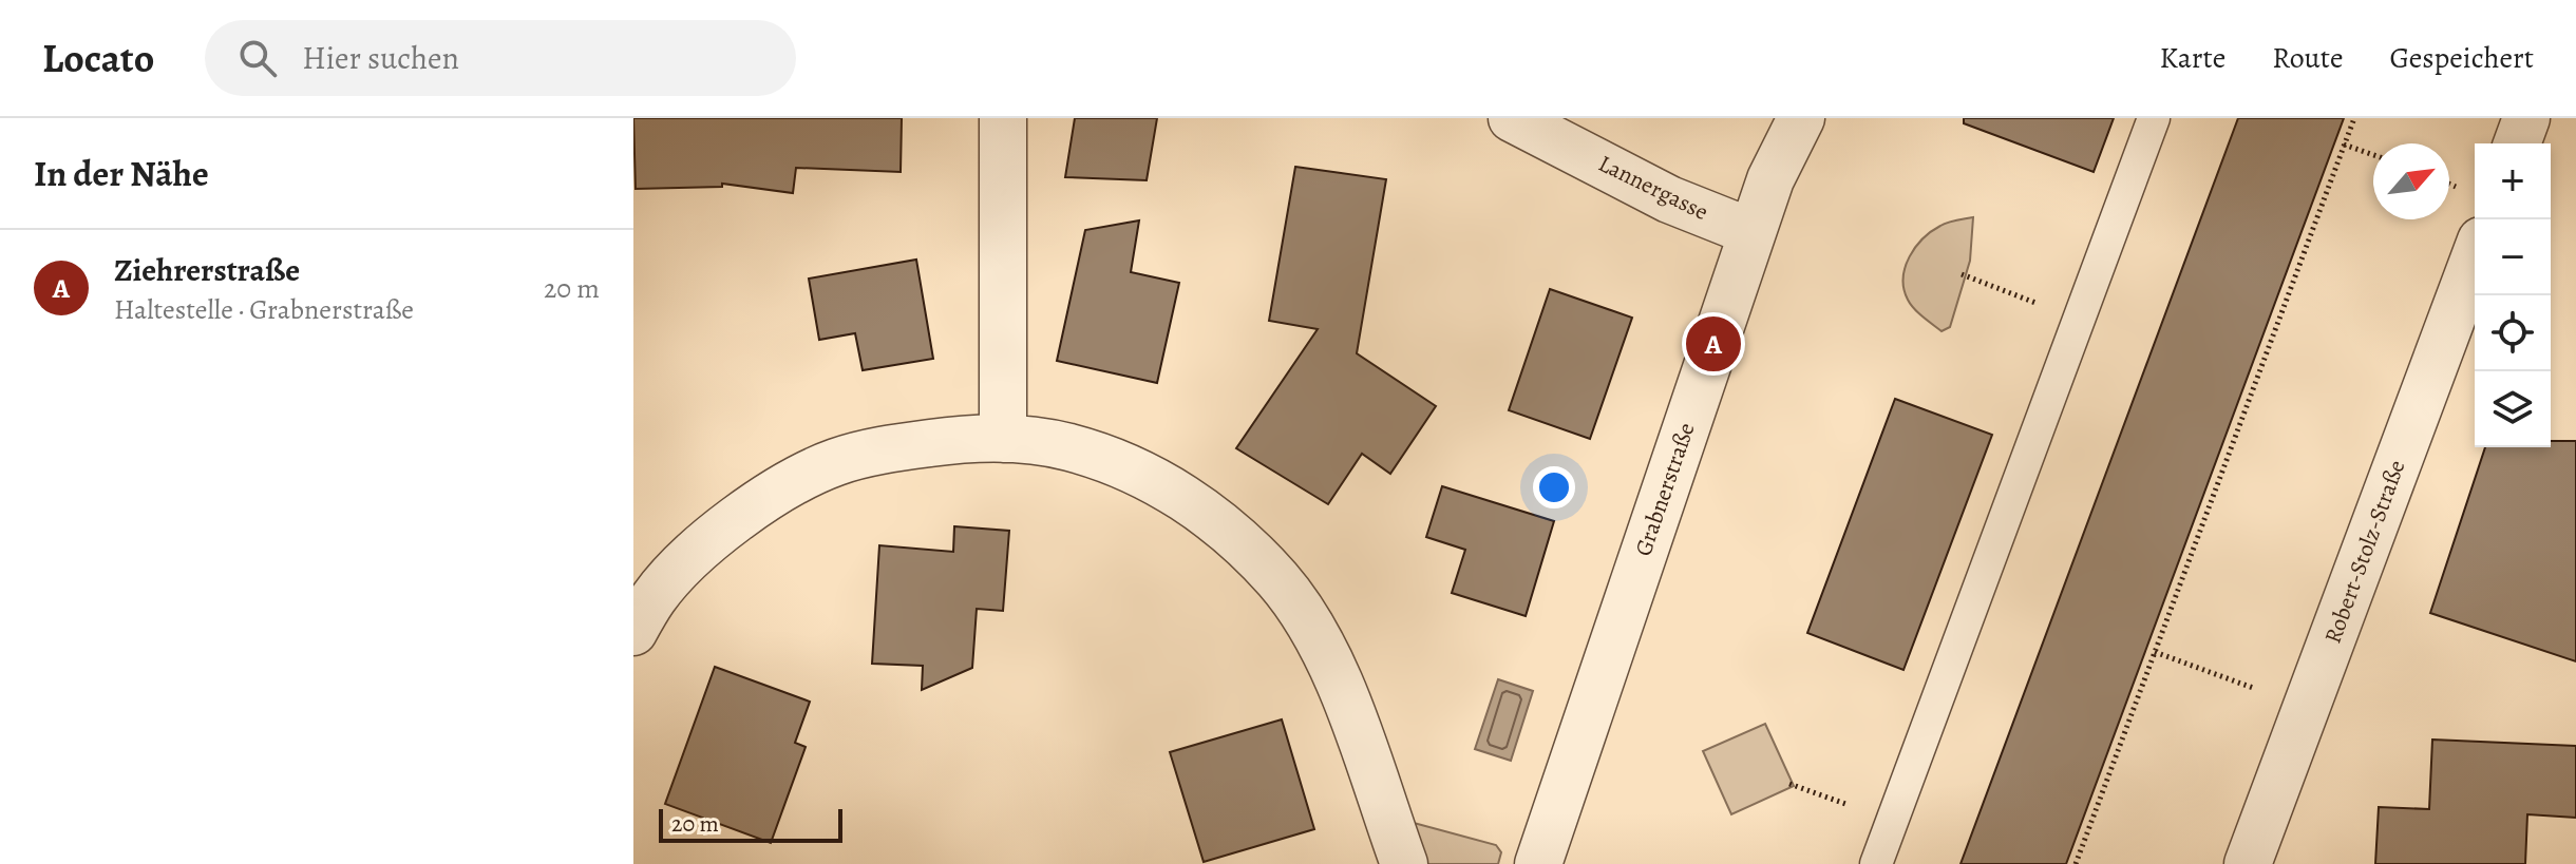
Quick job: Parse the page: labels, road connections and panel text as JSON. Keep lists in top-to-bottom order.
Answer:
{
  "streets": {
    "street": ["Lannergasse", "Grabnerstraße", "Robert-Stolz-Straße"]
  },
  "crossings": [
    ["Lannergasse", "Grabnerstraße"]
  ],
  "scale_bar": "20 m",
  "north": "top right",
  "page": {
    "header": "Locato",
    "search": "Hier suchen",
    "nav": ["Karte", "Route", "Gespeichert"],
    "heading": "In der Nähe",
    "map_buttons": ["+", "−"],
    "list": [
      {
        "mark": "A",
        "name": "Ziehrerstraße",
        "note": "Haltestelle · Grabnerstraße",
        "value": "20 m"
      }
    ],
    "pins": "A",
    "scale": "20 m"
  }
}
